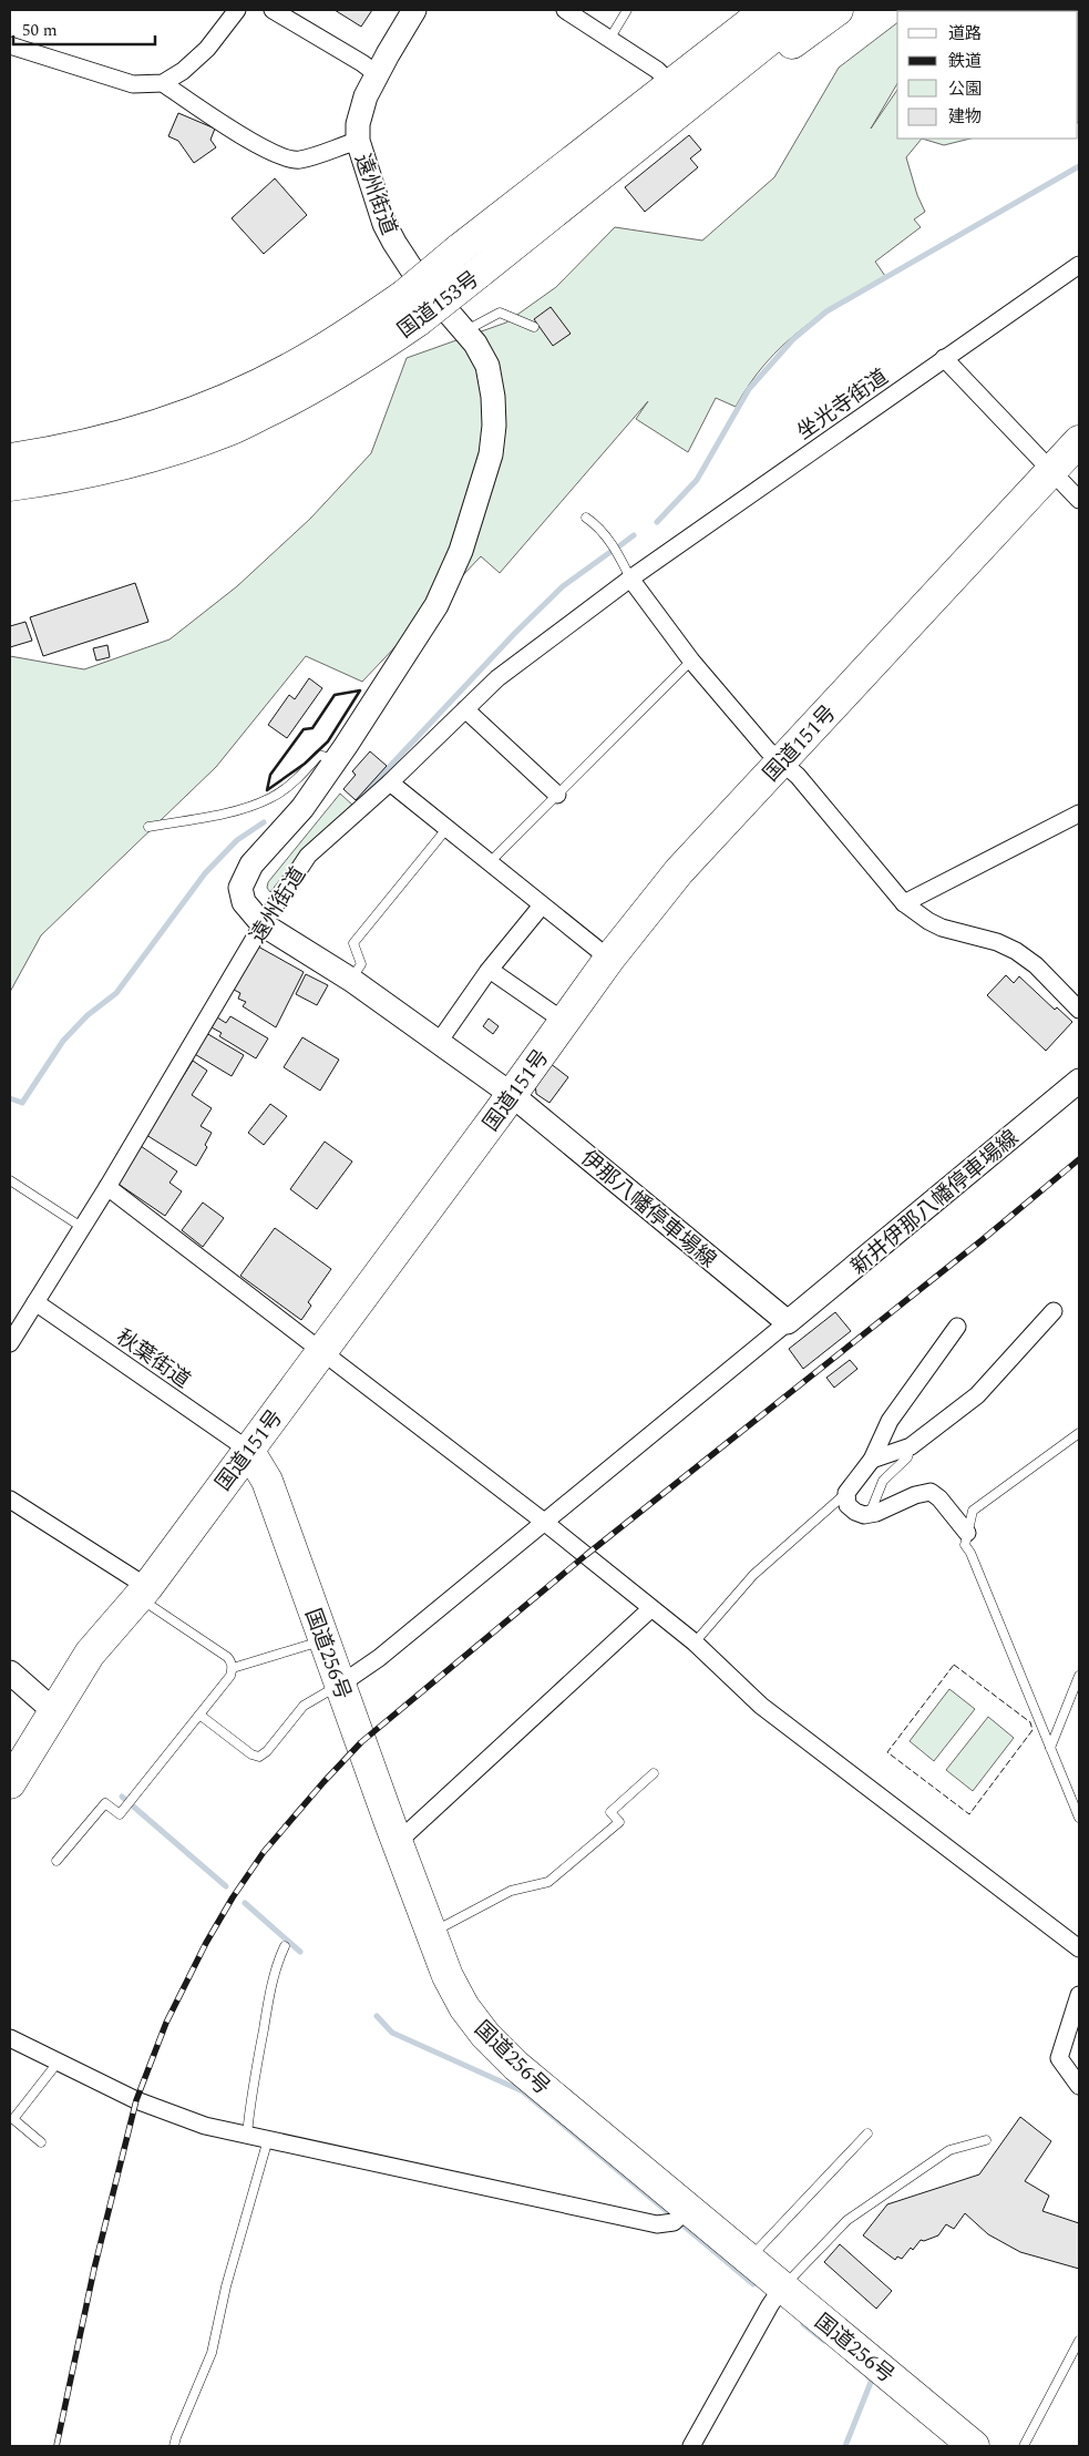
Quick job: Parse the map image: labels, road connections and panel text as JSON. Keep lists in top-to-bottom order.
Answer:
{
  "streets": {
    "highway": ["国道153号", "国道151号", "国道256号"],
    "street": [
      "遠州街道",
      "坐光寺街道",
      "新井伊那八幡停車場線",
      "伊那八幡停車場線",
      "秋葉街道"
    ]
  },
  "crossings": [
    ["遠州街道", "坐光寺街道"],
    ["遠州街道", "伊那八幡停車場線"],
    ["遠州街道", "秋葉街道"],
    ["国道151号", "伊那八幡停車場線"],
    ["国道151号", "秋葉街道"],
    ["国道151号", "国道256号"],
    ["新井伊那八幡停車場線", "伊那八幡停車場線"],
    ["秋葉街道", "国道256号"]
  ],
  "legend": [
    "道路",
    "鉄道",
    "公園",
    "建物"
  ],
  "scale_bar": "50 m"
}
